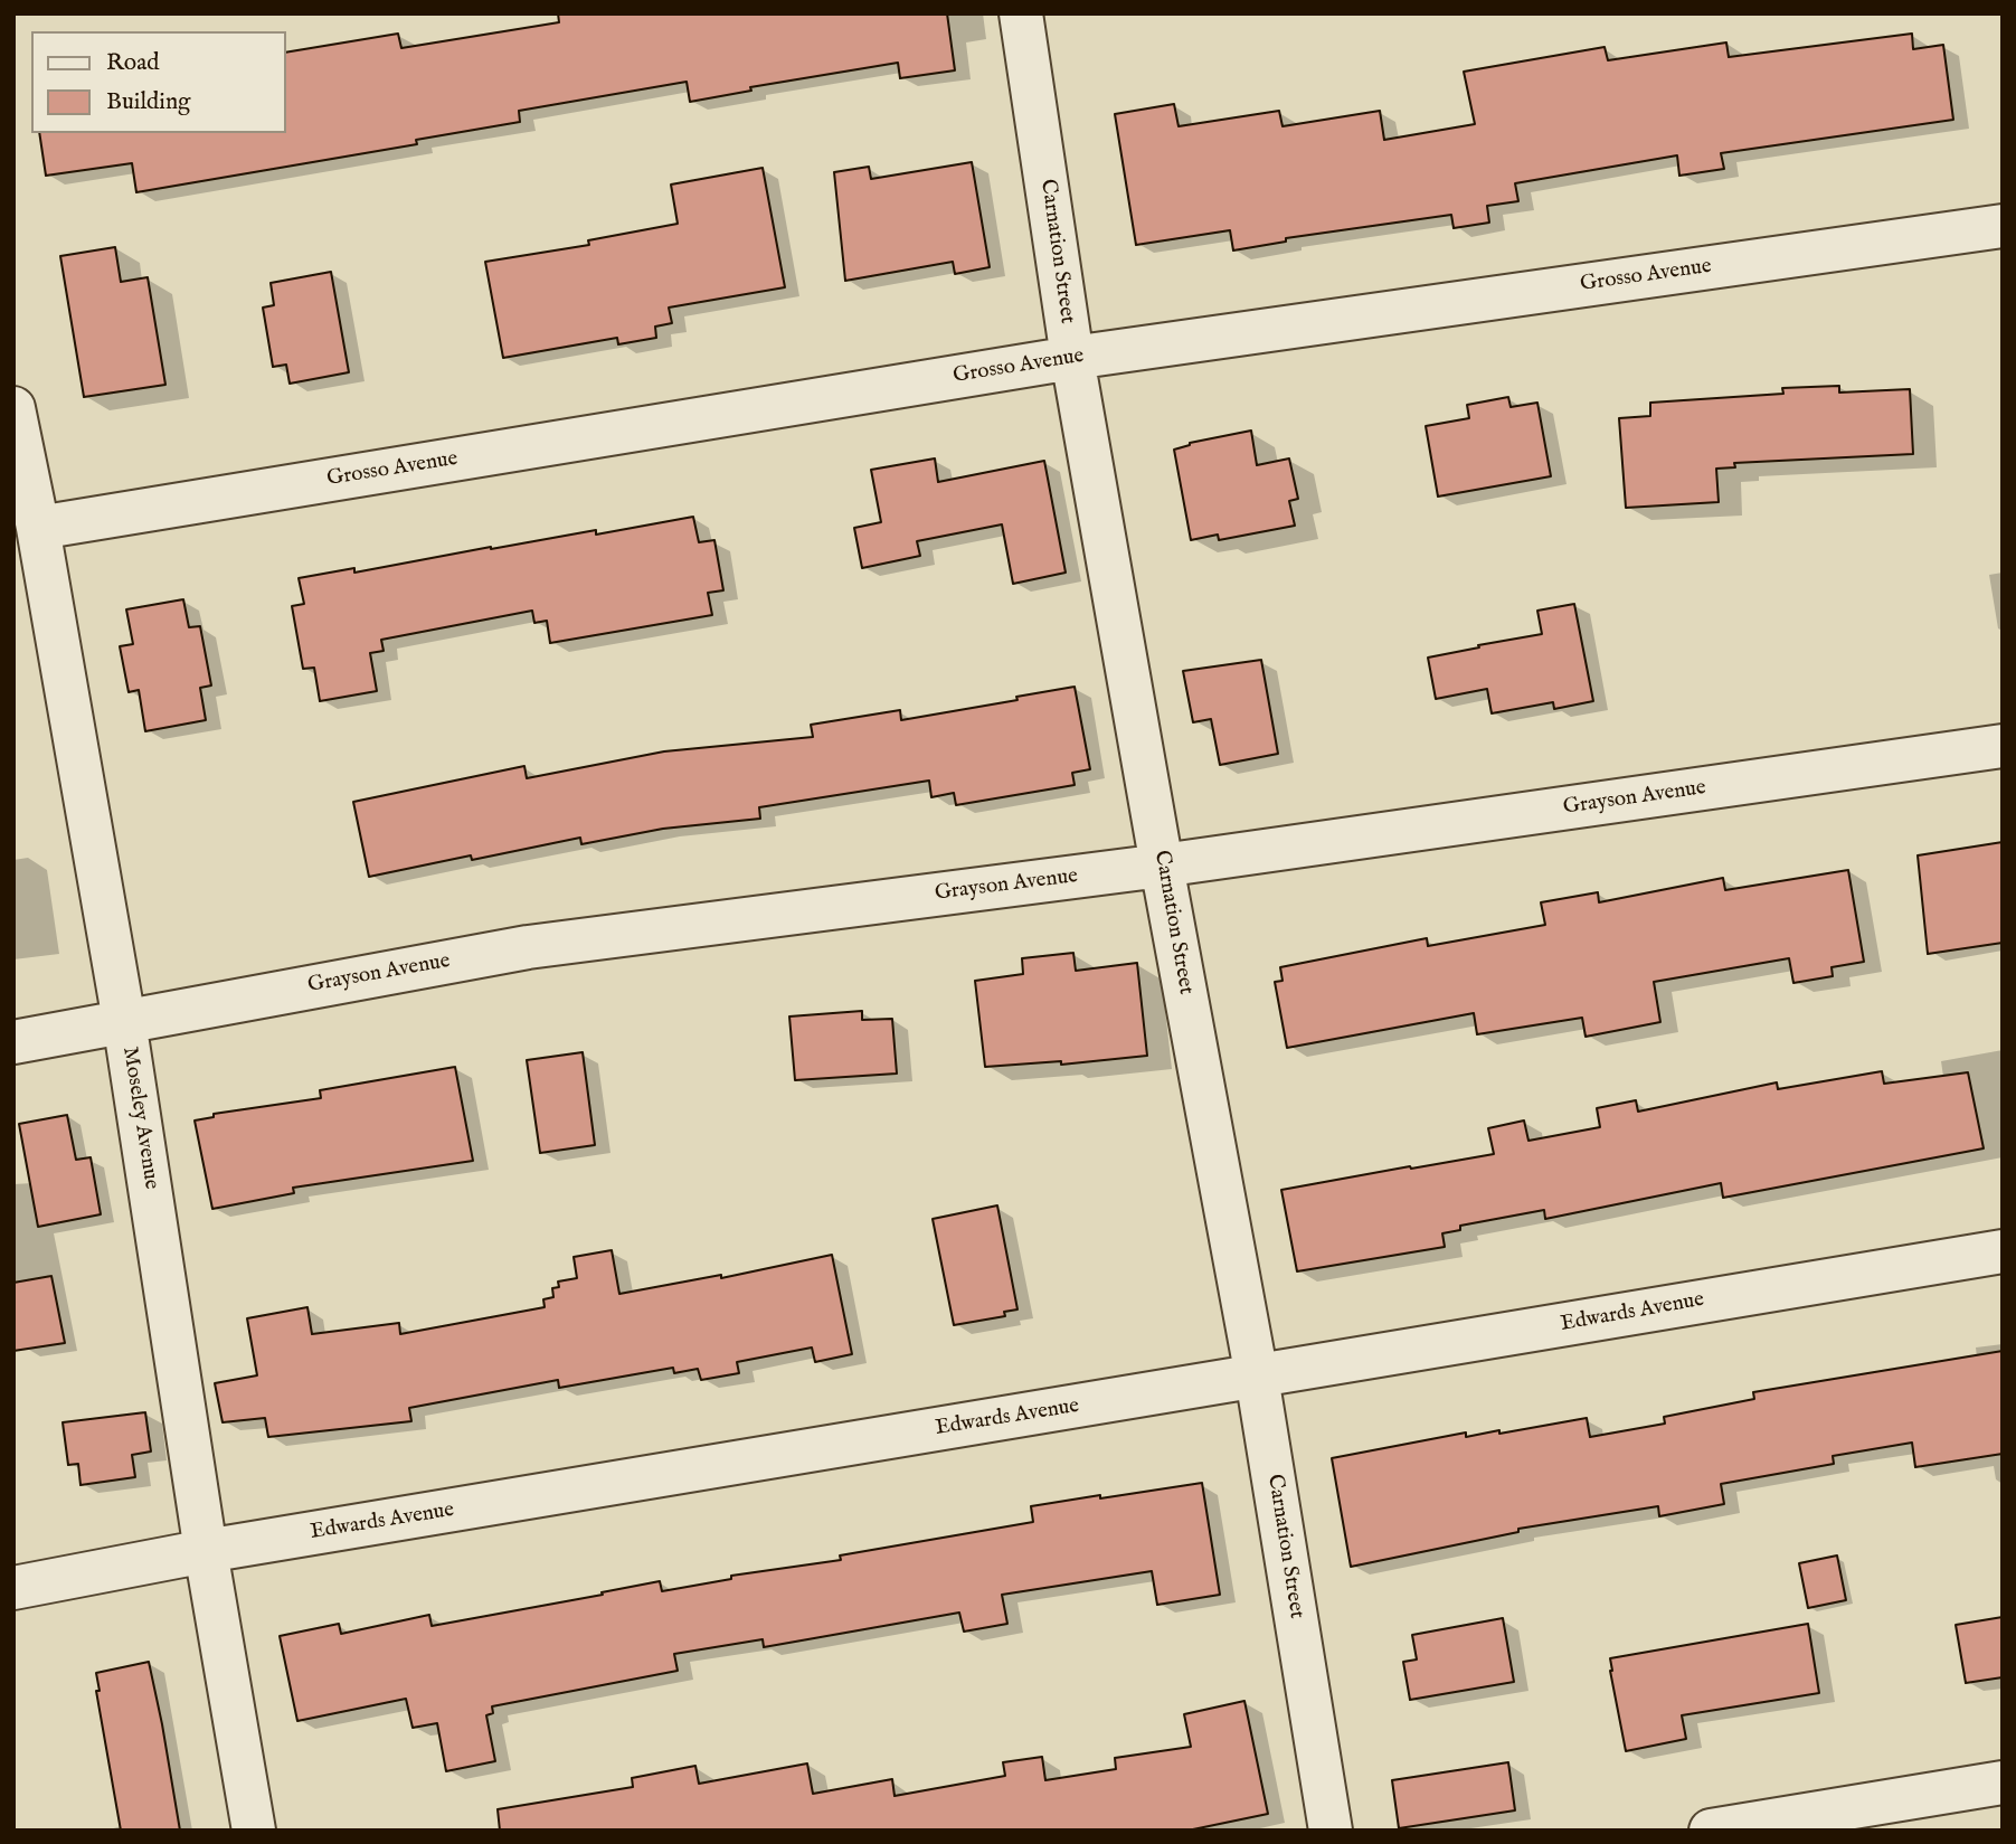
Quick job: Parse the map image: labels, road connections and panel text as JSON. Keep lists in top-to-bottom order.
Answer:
{
  "streets": {
    "street": [
      "Carnation Street",
      "Grosso Avenue",
      "Grayson Avenue",
      "Moseley Avenue",
      "Edwards Avenue"
    ]
  },
  "crossings": [
    ["Carnation Street", "Grosso Avenue"],
    ["Carnation Street", "Grayson Avenue"],
    ["Carnation Street", "Edwards Avenue"],
    ["Grosso Avenue", "Moseley Avenue"],
    ["Grayson Avenue", "Moseley Avenue"],
    ["Moseley Avenue", "Edwards Avenue"]
  ],
  "legend": ["Road", "Building"]
}
